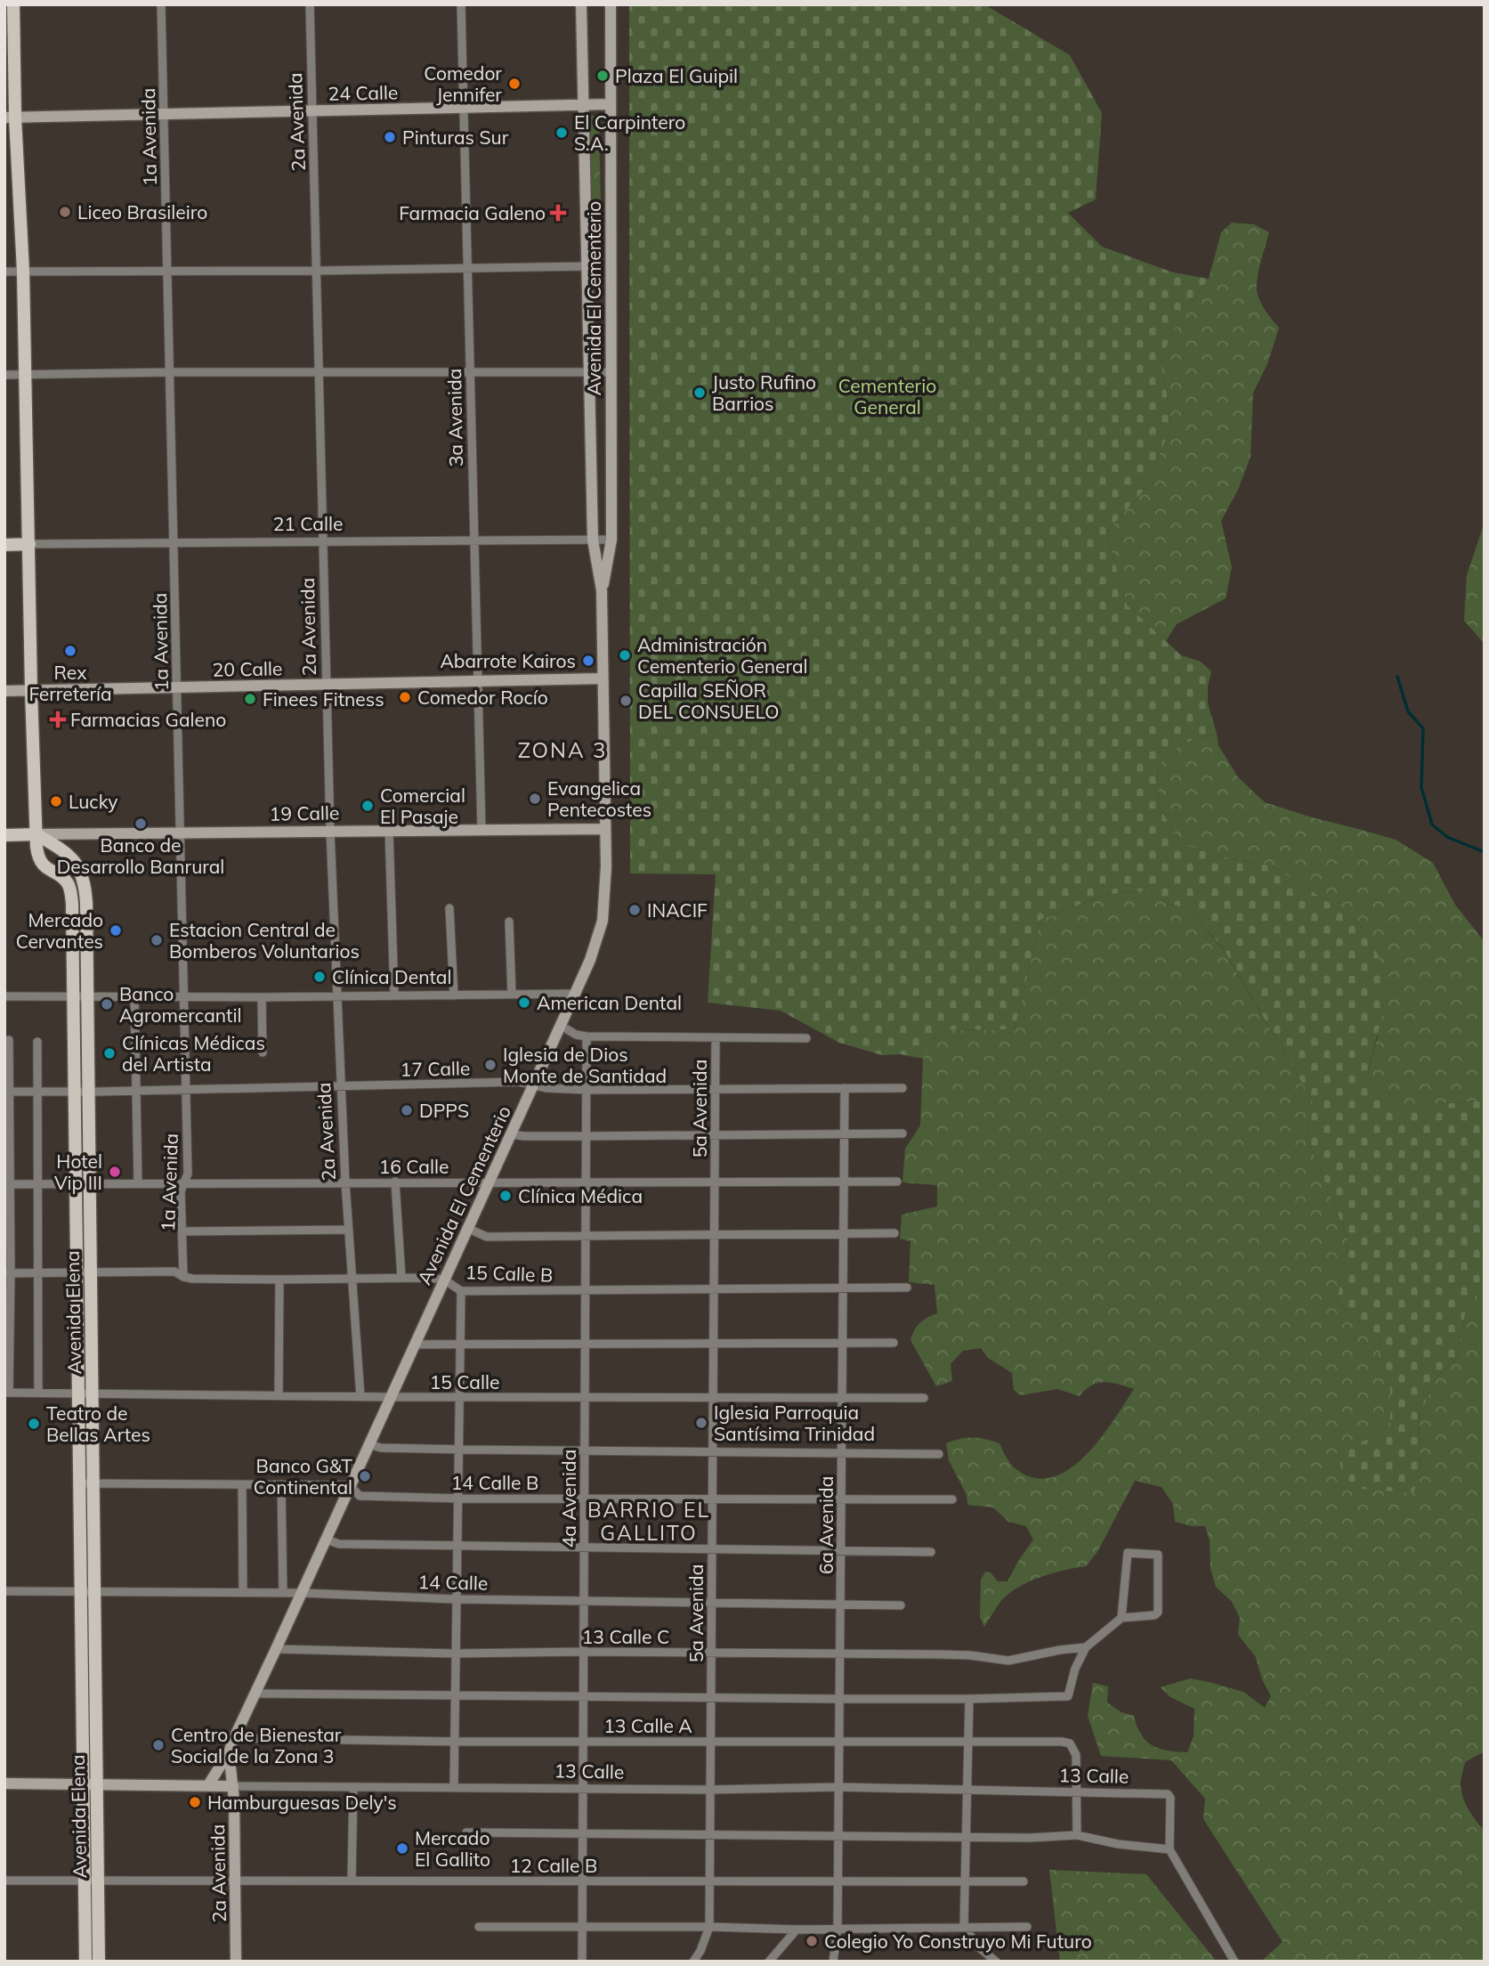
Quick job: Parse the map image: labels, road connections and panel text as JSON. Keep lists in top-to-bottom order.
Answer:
{
  "streets": {
    "main road": [
      "24 Calle",
      "2a Avenida",
      "Avenida El Cementerio",
      "21 Calle",
      "20 Calle",
      "19 Calle",
      "Avenida Elena",
      "13 Calle"
    ],
    "street": [
      "1a Avenida",
      "3a Avenida",
      "17 Calle",
      "5a Avenida",
      "16 Calle",
      "15 Calle B",
      "15 Calle",
      "14 Calle B",
      "4a Avenida",
      "6a Avenida",
      "14 Calle",
      "13 Calle C",
      "13 Calle A",
      "12 Calle B"
    ]
  },
  "crossings": [
    ["24 Calle", "2a Avenida"],
    ["24 Calle", "1a Avenida"],
    ["24 Calle", "Avenida El Cementerio"],
    ["24 Calle", "3a Avenida"],
    ["24 Calle", "Avenida Elena"],
    ["2a Avenida", "Avenida El Cementerio"],
    ["2a Avenida", "21 Calle"],
    ["2a Avenida", "20 Calle"],
    ["2a Avenida", "19 Calle"],
    ["2a Avenida", "17 Calle"],
    ["2a Avenida", "16 Calle"],
    ["2a Avenida", "15 Calle B"],
    ["2a Avenida", "15 Calle"],
    ["2a Avenida", "13 Calle"],
    ["2a Avenida", "12 Calle B"],
    ["1a Avenida", "21 Calle"],
    ["1a Avenida", "20 Calle"],
    ["1a Avenida", "19 Calle"],
    ["1a Avenida", "17 Calle"],
    ["1a Avenida", "16 Calle"],
    ["1a Avenida", "15 Calle B"],
    ["Avenida El Cementerio", "21 Calle"],
    ["Avenida El Cementerio", "20 Calle"],
    ["Avenida El Cementerio", "19 Calle"],
    ["Avenida El Cementerio", "17 Calle"],
    ["Avenida El Cementerio", "16 Calle"],
    ["Avenida El Cementerio", "15 Calle B"],
    ["Avenida El Cementerio", "15 Calle"],
    ["Avenida El Cementerio", "14 Calle B"],
    ["Avenida El Cementerio", "14 Calle"],
    ["Avenida El Cementerio", "13 Calle C"],
    ["Avenida El Cementerio", "13 Calle A"],
    ["Avenida El Cementerio", "13 Calle"],
    ["3a Avenida", "21 Calle"],
    ["3a Avenida", "20 Calle"],
    ["3a Avenida", "19 Calle"],
    ["21 Calle", "Avenida Elena"],
    ["20 Calle", "Avenida Elena"],
    ["19 Calle", "Avenida Elena"],
    ["17 Calle", "5a Avenida"],
    ["17 Calle", "Avenida Elena"],
    ["17 Calle", "4a Avenida"],
    ["17 Calle", "6a Avenida"],
    ["5a Avenida", "16 Calle"],
    ["5a Avenida", "15 Calle B"],
    ["5a Avenida", "15 Calle"],
    ["5a Avenida", "14 Calle B"],
    ["5a Avenida", "14 Calle"],
    ["5a Avenida", "13 Calle C"],
    ["5a Avenida", "13 Calle A"],
    ["5a Avenida", "13 Calle"],
    ["5a Avenida", "12 Calle B"],
    ["16 Calle", "Avenida Elena"],
    ["16 Calle", "4a Avenida"],
    ["16 Calle", "6a Avenida"],
    ["15 Calle B", "Avenida Elena"],
    ["15 Calle B", "4a Avenida"],
    ["15 Calle B", "6a Avenida"],
    ["Avenida Elena", "15 Calle"],
    ["Avenida Elena", "14 Calle B"],
    ["Avenida Elena", "14 Calle"],
    ["Avenida Elena", "13 Calle"],
    ["Avenida Elena", "12 Calle B"],
    ["15 Calle", "4a Avenida"],
    ["15 Calle", "6a Avenida"],
    ["14 Calle B", "4a Avenida"],
    ["14 Calle B", "6a Avenida"],
    ["4a Avenida", "14 Calle"],
    ["4a Avenida", "13 Calle C"],
    ["4a Avenida", "13 Calle A"],
    ["4a Avenida", "13 Calle"],
    ["4a Avenida", "12 Calle B"],
    ["6a Avenida", "14 Calle"],
    ["6a Avenida", "13 Calle C"],
    ["6a Avenida", "13 Calle A"],
    ["6a Avenida", "13 Calle"],
    ["6a Avenida", "12 Calle B"],
    ["13 Calle A", "13 Calle"]
  ],
  "districts": ["ZONA 3", "BARRIO EL GALLITO"],
  "parks": ["Cementerio General"],
  "places": {
    "other": [
      "Plaza El Guipil",
      "Comedor Jennifer",
      "El Carpintero S.A.",
      "Pinturas Sur",
      "Liceo Brasileiro",
      "Justo Rufino Barrios",
      "Rex Ferretería",
      "Administración Cementerio General",
      "Abarrote Kairos",
      "Comedor Rocío",
      "Finees Fitness",
      "Capilla SEÑOR DEL CONSUELO",
      "Evangelica Pentecostes",
      "Lucky",
      "Comercial El Pasaje",
      "Banco de Desarrollo Banrural",
      "INACIF",
      "Mercado Cervantes",
      "Estacion Central de Bomberos Voluntarios",
      "Clínica Dental",
      "American Dental",
      "Banco Agromercantil",
      "Clínicas Médicas del Artista",
      "Iglesia de Dios Monte de Santidad",
      "DPPS",
      "Hotel Vip III",
      "Clínica Médica",
      "Iglesia Parroquia Santísima Trinidad",
      "Teatro de Bellas Artes",
      "Banco G&T Continental",
      "Centro de Bienestar Social de la Zona 3",
      "Hamburguesas Dely's",
      "Mercado El Gallito",
      "Colegio Yo Construyo Mi Futuro"
    ],
    "health": ["Farmacia Galeno", "Farmacias Galeno"]
  }
}
